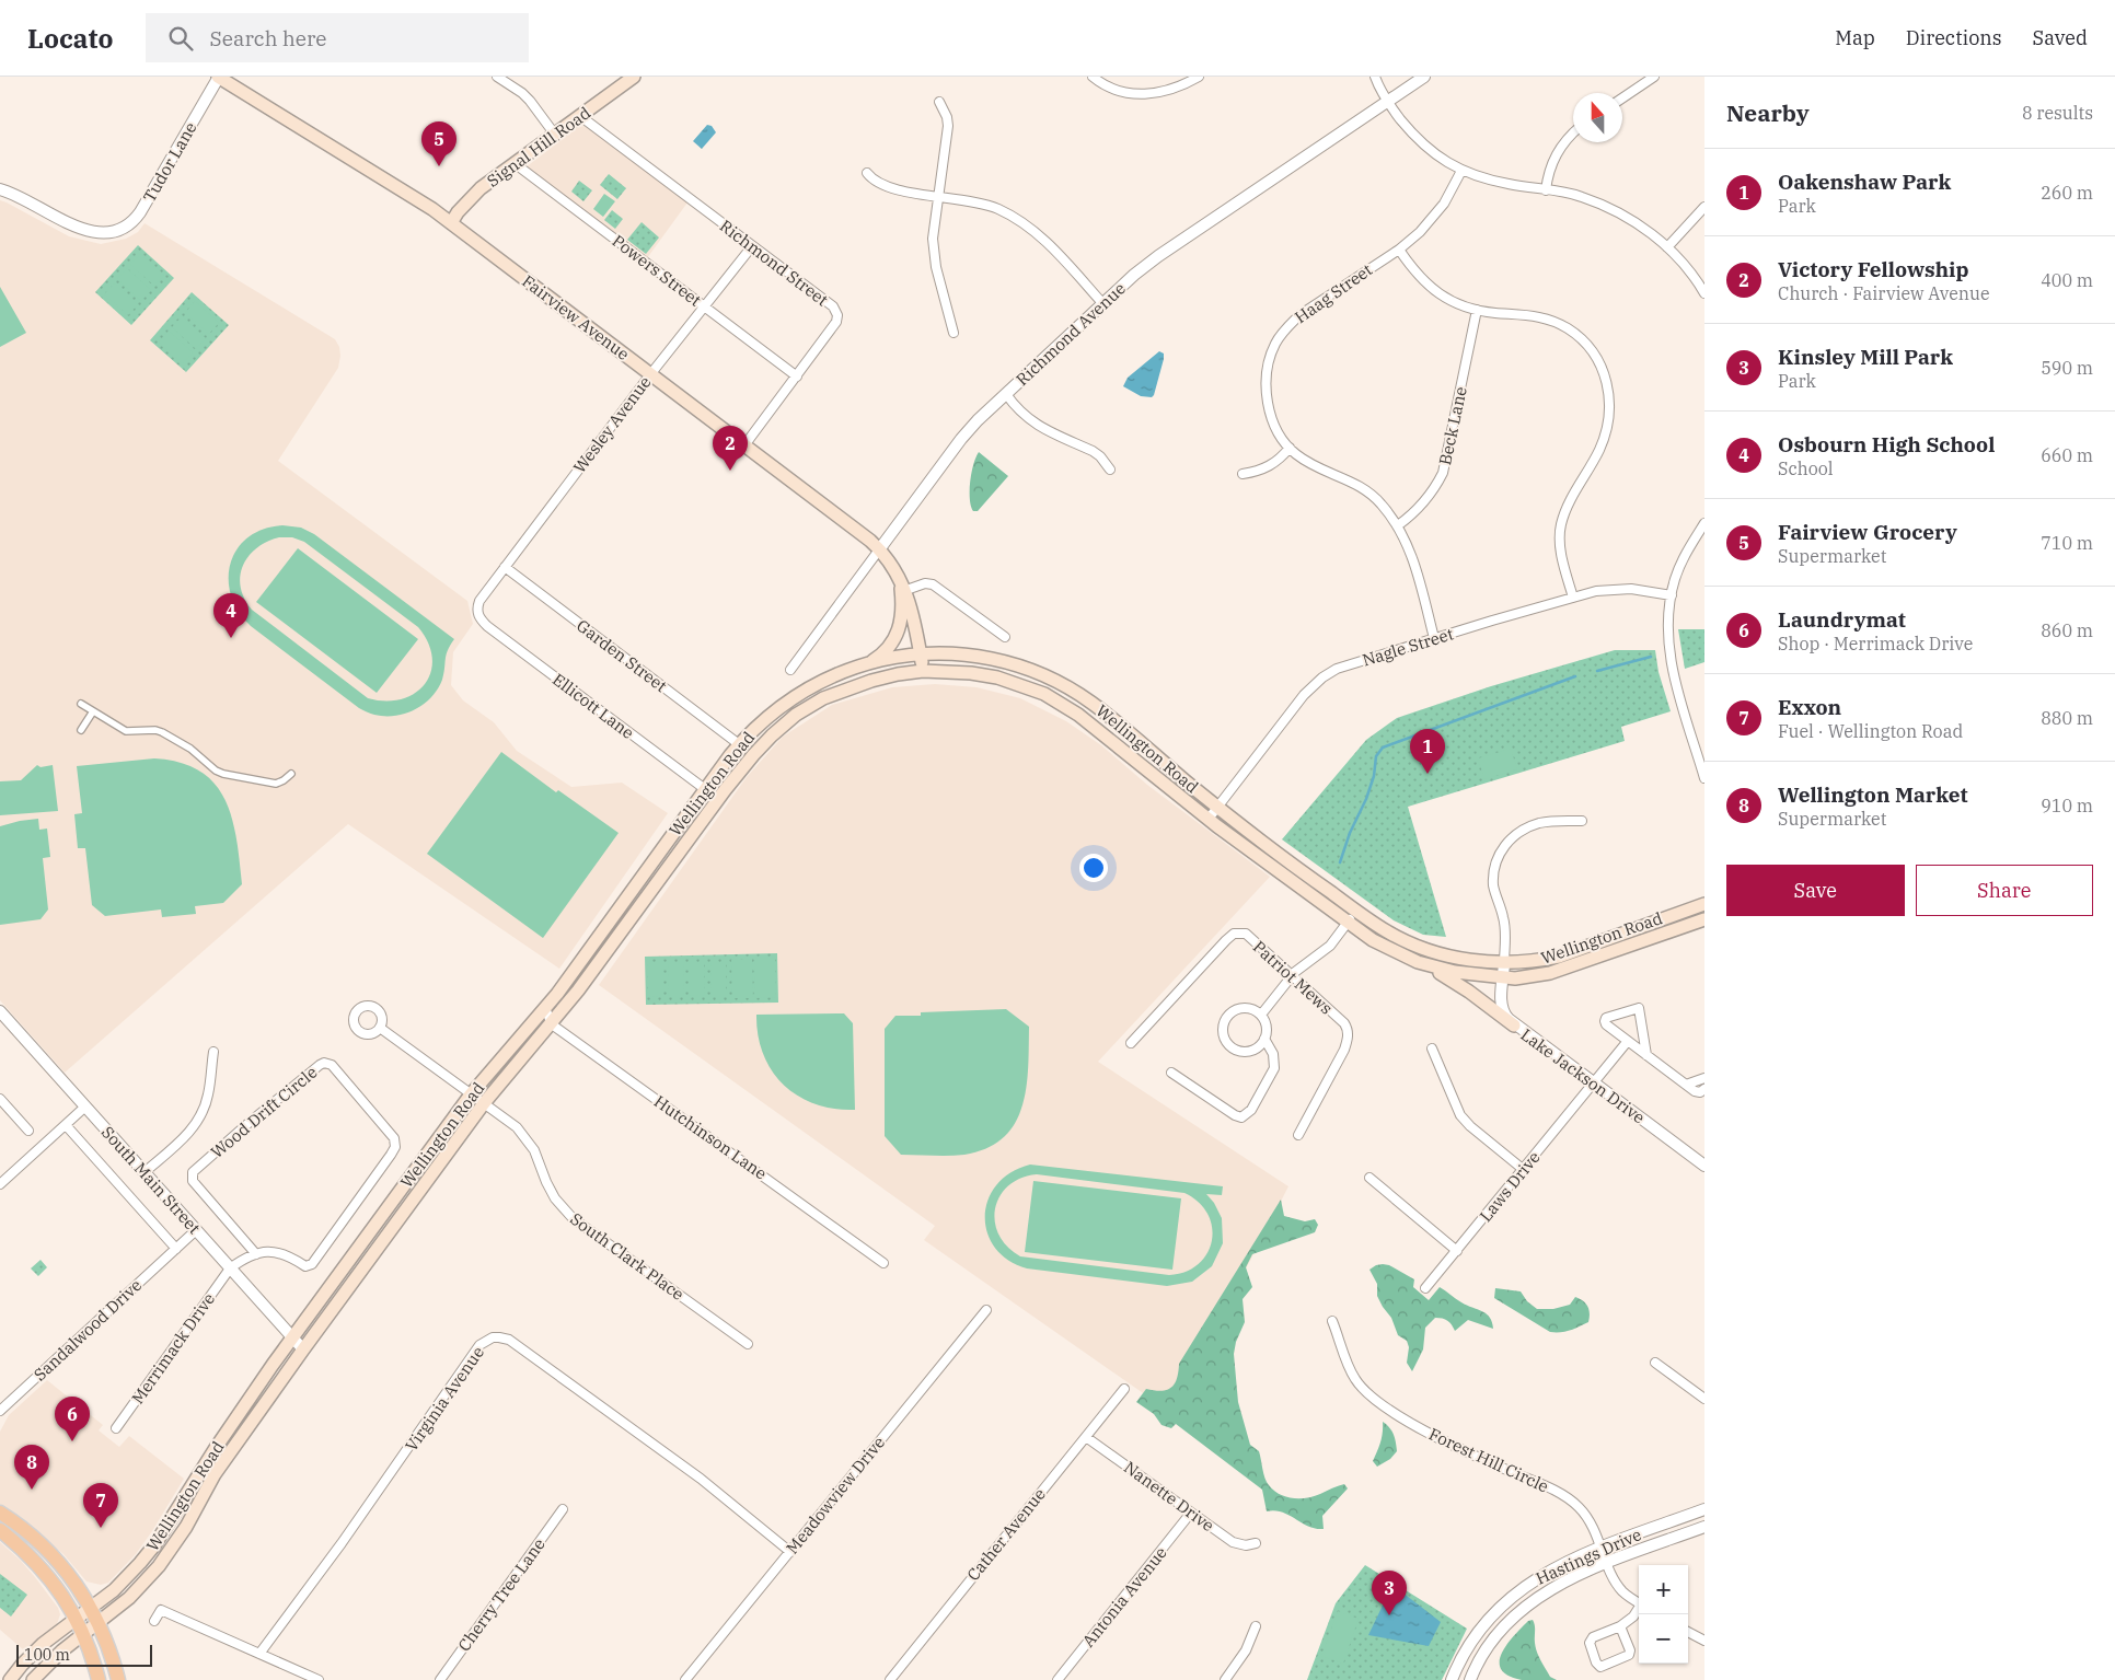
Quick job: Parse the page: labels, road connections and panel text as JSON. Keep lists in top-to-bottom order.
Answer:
{
  "streets": {
    "main road": ["Signal Hill Road", "Fairview Avenue", "Wellington Road"],
    "street": [
      "Tudor Lane",
      "Richmond Street",
      "Powers Street",
      "Haag Street",
      "Richmond Avenue",
      "Wesley Avenue",
      "Beck Lane",
      "Nagle Street",
      "Garden Street",
      "Ellicott Lane",
      "Patriot Mews",
      "Lake Jackson Drive",
      "Wood Drift Circle",
      "Hutchinson Lane",
      "South Main Street",
      "Laws Drive",
      "South Clark Place",
      "Sandalwood Drive",
      "Merrimack Drive",
      "Virginia Avenue",
      "Forest Hill Circle",
      "Meadowview Drive",
      "Nanette Drive",
      "Cather Avenue",
      "Hastings Drive",
      "Cherry Tree Lane",
      "Antonia Avenue"
    ]
  },
  "crossings": [
    ["Signal Hill Road", "Richmond Street"],
    ["Signal Hill Road", "Powers Street"],
    ["Signal Hill Road", "Fairview Avenue"],
    ["Tudor Lane", "Fairview Avenue"],
    ["Richmond Street", "Powers Street"],
    ["Richmond Street", "Fairview Avenue"],
    ["Richmond Street", "Wesley Avenue"],
    ["Powers Street", "Wesley Avenue"],
    ["Haag Street", "Beck Lane"],
    ["Haag Street", "Nagle Street"],
    ["Fairview Avenue", "Richmond Avenue"],
    ["Fairview Avenue", "Wesley Avenue"],
    ["Fairview Avenue", "Wellington Road"],
    ["Wesley Avenue", "Garden Street"],
    ["Wesley Avenue", "Ellicott Lane"],
    ["Nagle Street", "Wellington Road"],
    ["Garden Street", "Wellington Road"],
    ["Ellicott Lane", "Wellington Road"],
    ["Wellington Road", "Lake Jackson Drive"],
    ["Wellington Road", "Hutchinson Lane"],
    ["Wellington Road", "South Main Street"],
    ["Wellington Road", "South Clark Place"],
    ["Lake Jackson Drive", "Laws Drive"],
    ["Wood Drift Circle", "South Main Street"],
    ["Wood Drift Circle", "Merrimack Drive"],
    ["South Main Street", "Sandalwood Drive"],
    ["South Main Street", "Merrimack Drive"],
    ["Virginia Avenue", "Meadowview Drive"],
    ["Forest Hill Circle", "Hastings Drive"],
    ["Nanette Drive", "Cather Avenue"],
    ["Nanette Drive", "Antonia Avenue"]
  ],
  "scale_bar": "100 m",
  "north": "top",
  "page": {
    "header": "Locato",
    "search": "Search here",
    "nav": ["Map", "Directions", "Saved"],
    "heading": ["Nearby", "8 results"],
    "pins": [
      "5",
      "2",
      "4",
      "1",
      "6",
      "8",
      "7",
      "3"
    ],
    "list": [
      {
        "mark": "1",
        "name": "Oakenshaw Park",
        "note": "Park",
        "value": "260 m"
      },
      {
        "mark": "2",
        "name": "Victory Fellowship",
        "note": "Church · Fairview Avenue",
        "value": "400 m"
      },
      {
        "mark": "3",
        "name": "Kinsley Mill Park",
        "note": "Park",
        "value": "590 m"
      },
      {
        "mark": "4",
        "name": "Osbourn High School",
        "note": "School",
        "value": "660 m"
      },
      {
        "mark": "5",
        "name": "Fairview Grocery",
        "note": "Supermarket",
        "value": "710 m"
      },
      {
        "mark": "6",
        "name": "Laundrymat",
        "note": "Shop · Merrimack Drive",
        "value": "860 m"
      },
      {
        "mark": "7",
        "name": "Exxon",
        "note": "Fuel · Wellington Road",
        "value": "880 m"
      },
      {
        "mark": "8",
        "name": "Wellington Market",
        "note": "Supermarket",
        "value": "910 m"
      }
    ],
    "buttons": ["Save", "Share"],
    "map_buttons": ["+", "−"],
    "scale": "100 m"
  }
}
